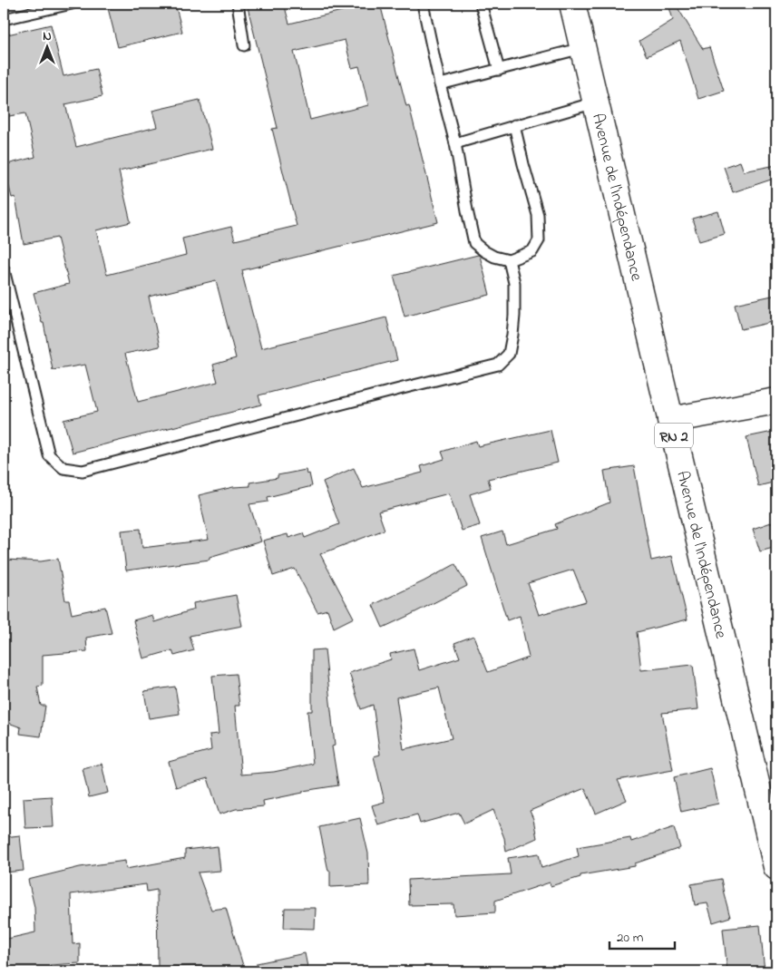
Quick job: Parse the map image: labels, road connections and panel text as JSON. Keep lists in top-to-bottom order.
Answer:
{
  "streets": {
    "main road": ["Avenue de l'Indépendance", "RN 2"]
  },
  "scale_bar": "20 m",
  "north": "top"
}
